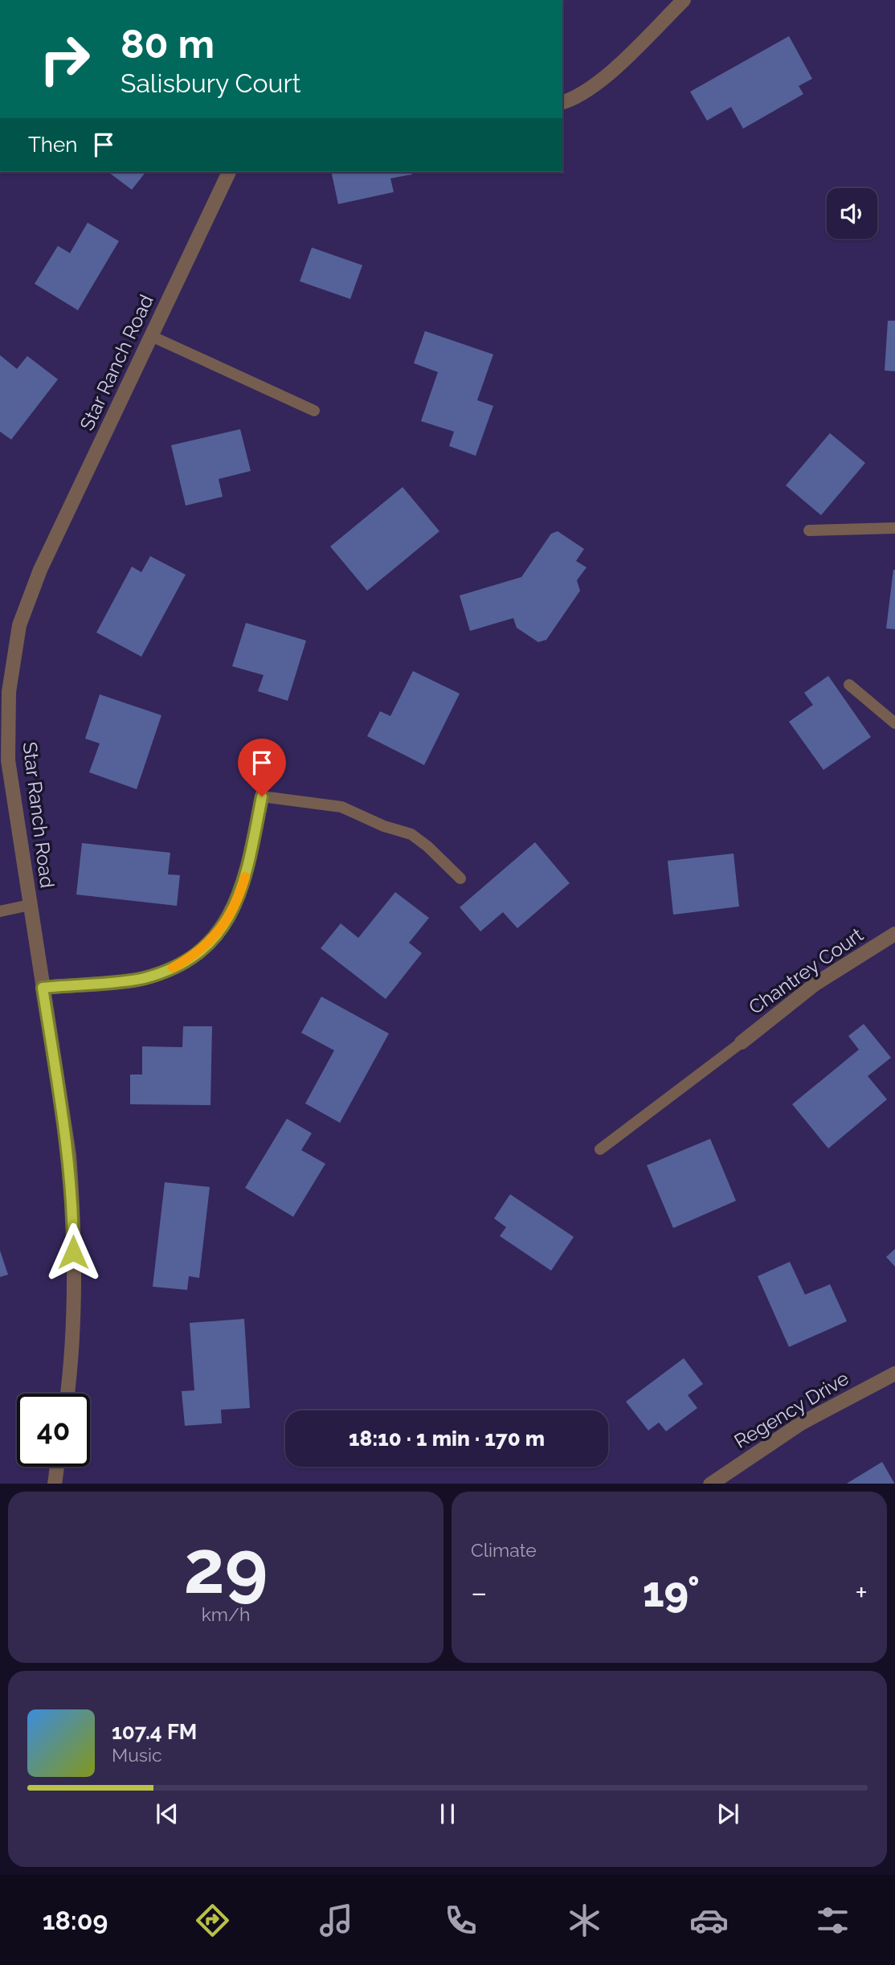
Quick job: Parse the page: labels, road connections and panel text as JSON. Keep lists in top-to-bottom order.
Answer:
{
  "streets": {
    "street": ["Star Ranch Road", "Chantrey Court", "Regency Drive"]
  },
  "page": {
    "turn": ["80 m", "Salisbury Court"],
    "then": "Then",
    "limit": "40",
    "trip": "18:10 · 1 min · 170 m",
    "tile": [
      ["29", "km/h"],
      "Climate"
    ],
    "heat": ["−", "19°", "+"],
    "song": ["107.4 FM", "Music"],
    "tabs": "18:09"
  }
}
